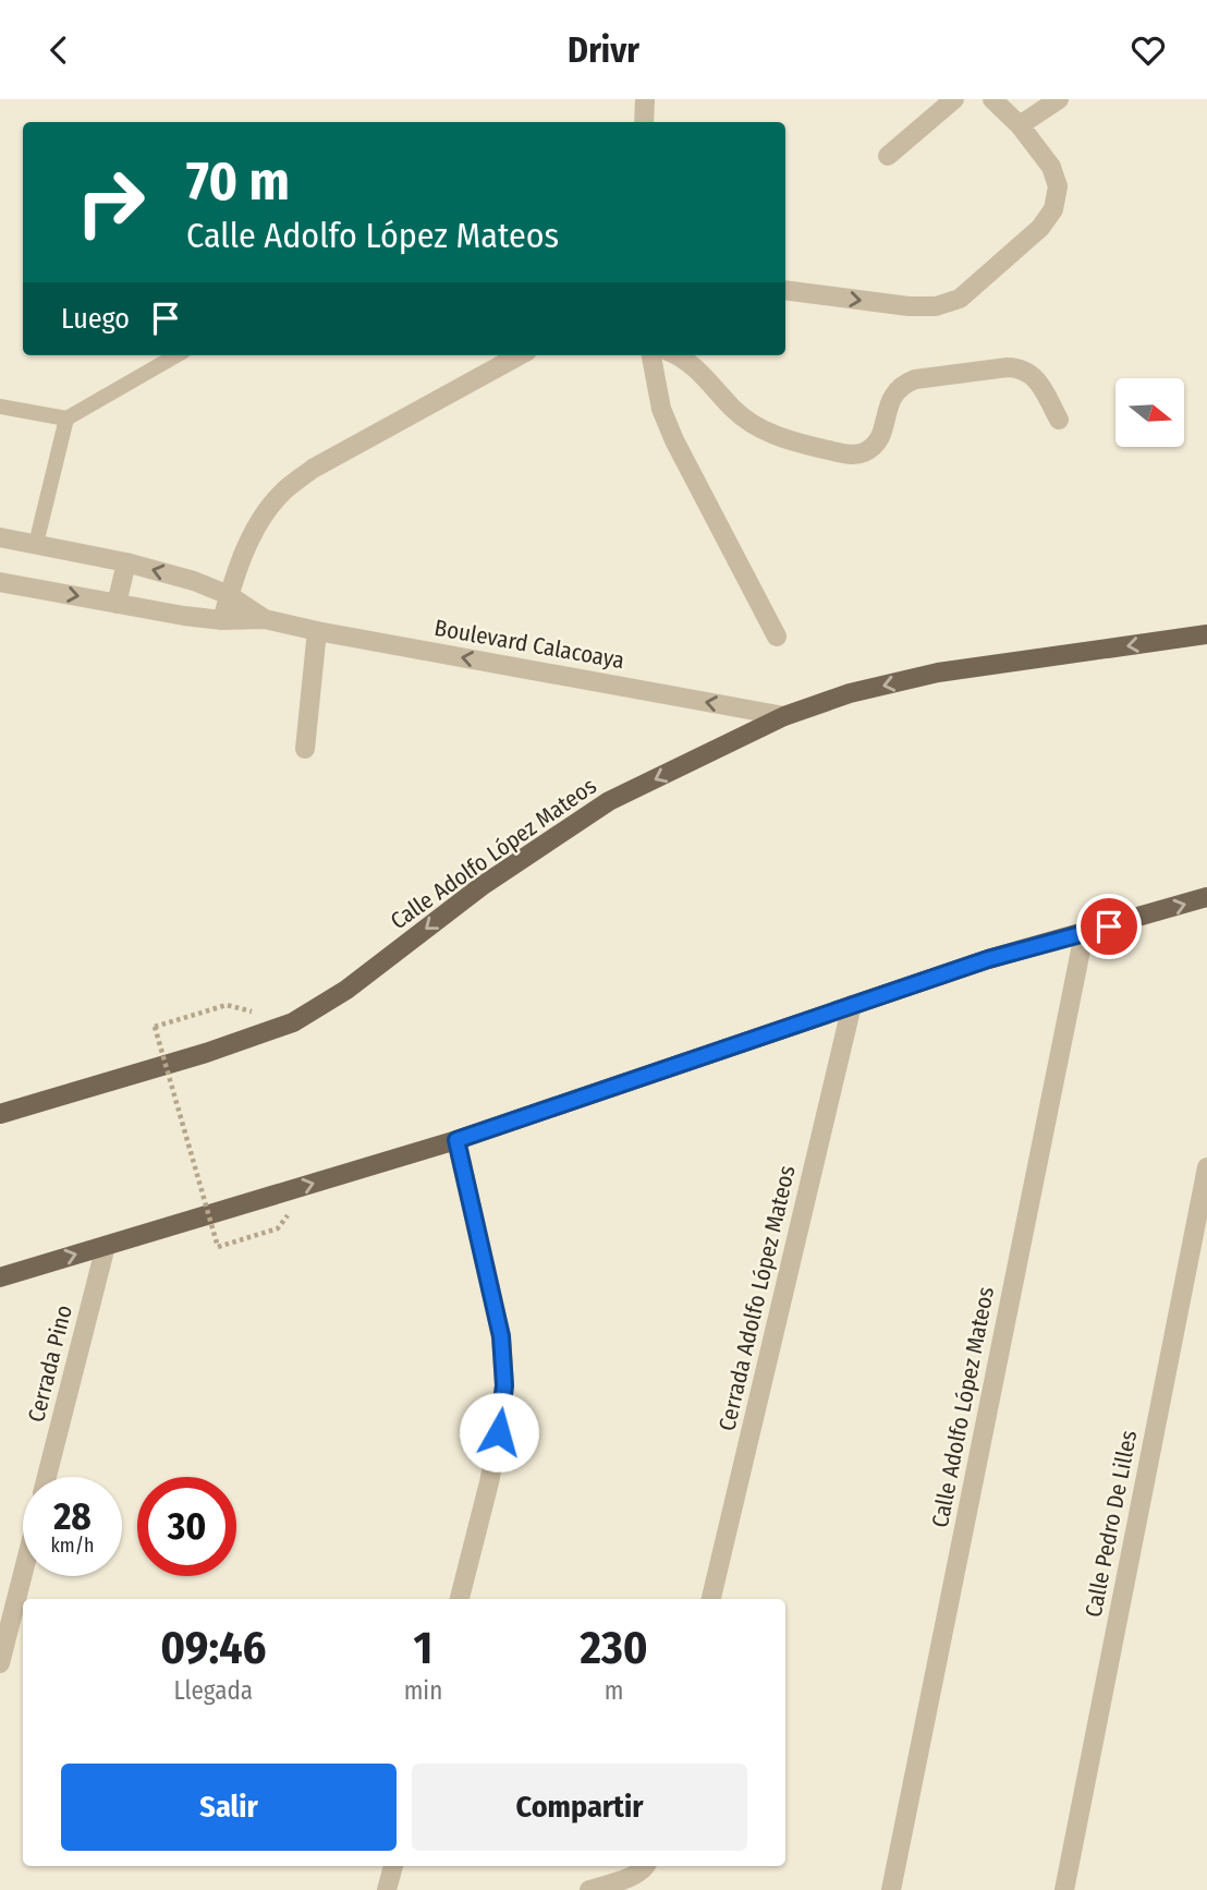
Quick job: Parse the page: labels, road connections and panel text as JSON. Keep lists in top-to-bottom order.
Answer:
{
  "streets": {
    "main road": ["Calle Adolfo López Mateos"],
    "street": [
      "Boulevard Calacoaya",
      "Cerrada Adolfo López Mateos",
      "Cerrada Pino",
      "Calle Pedro De Lilles"
    ]
  },
  "crossings": [
    ["Boulevard Calacoaya", "Calle Adolfo López Mateos"]
  ],
  "one_way": ["Calle Adolfo López Mateos"],
  "north": "right",
  "page": {
    "header": "Drivr",
    "turn": ["70 m", "Calle Adolfo López Mateos"],
    "then": "Luego",
    "speed": "28 km/h",
    "limit": "30",
    "eta": [
      "09:46",
      "Llegada",
      "1",
      "min",
      "230",
      "m"
    ],
    "buttons": ["Salir", "Compartir"]
  }
}
